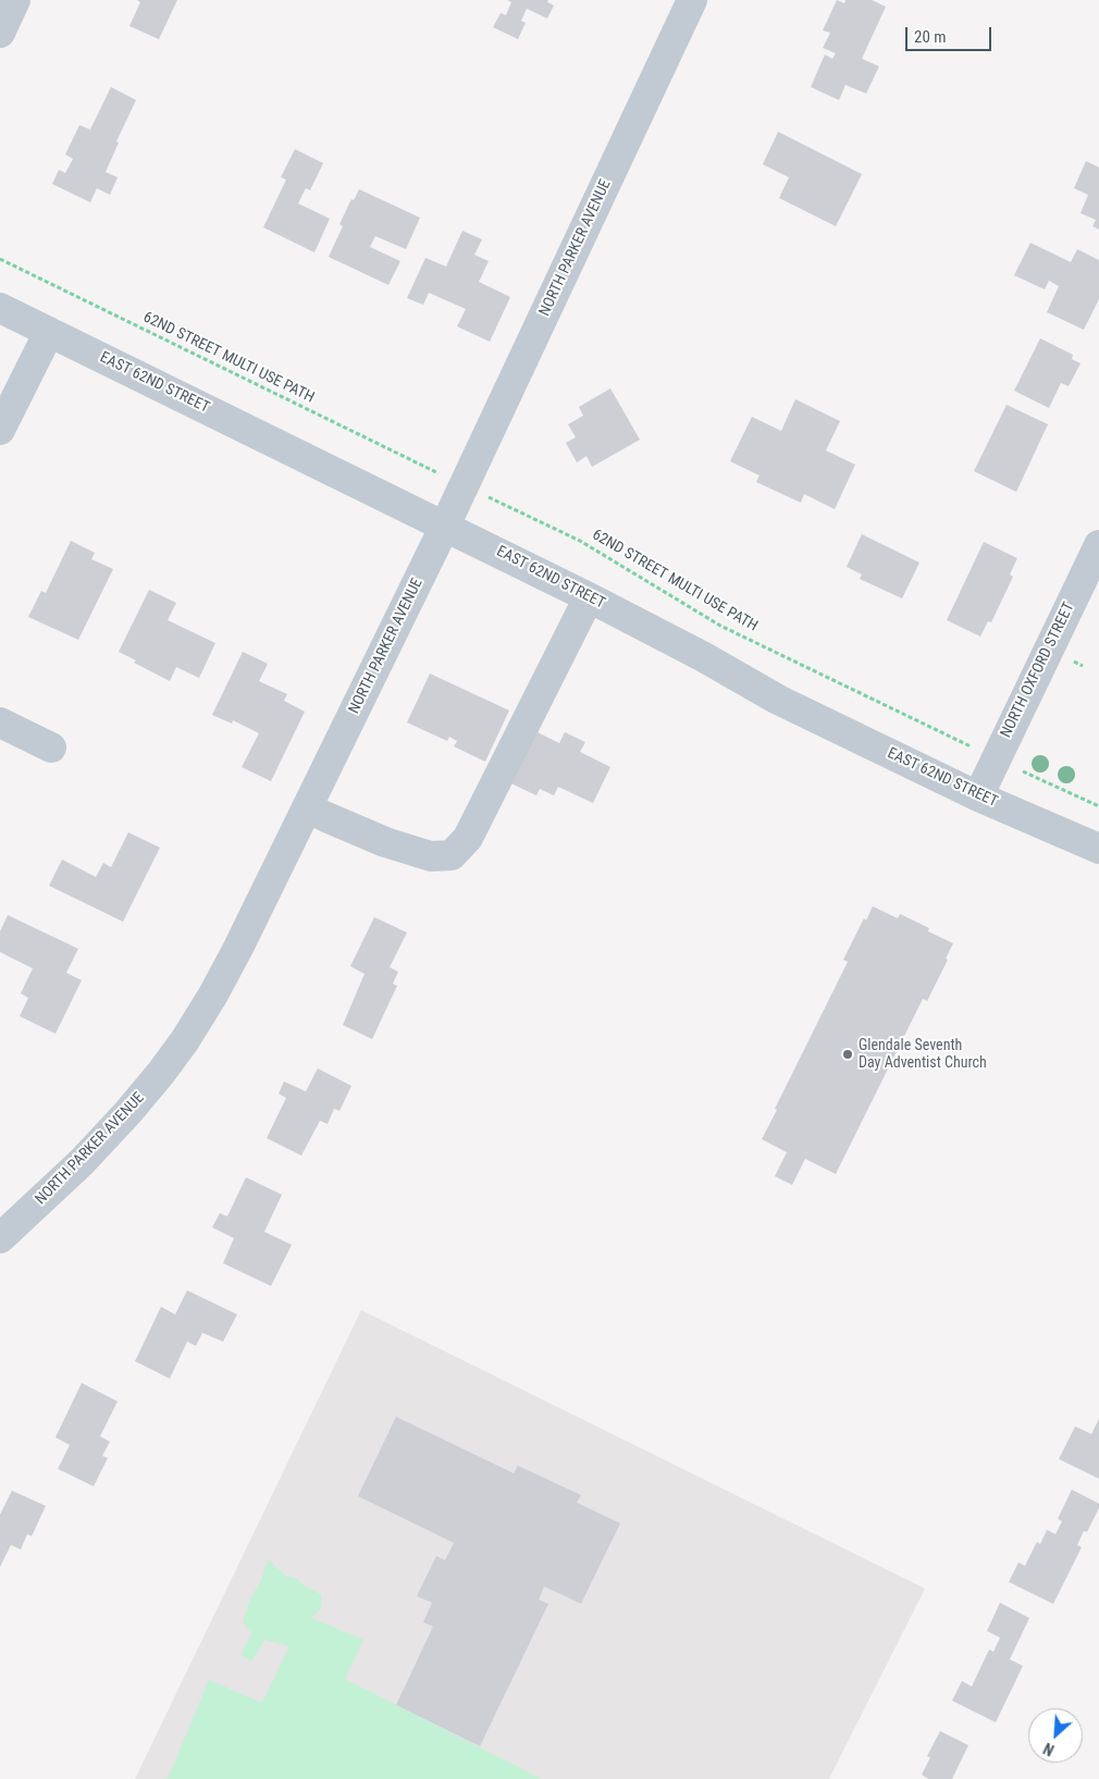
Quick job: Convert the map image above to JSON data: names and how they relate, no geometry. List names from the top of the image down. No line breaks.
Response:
{"streets":{"street":["NORTH PARKER AVENUE","EAST 62ND STREET","NORTH OXFORD STREET"],"path":["62ND STREET MULTI USE PATH"]},"crossings":[["NORTH PARKER AVENUE","EAST 62ND STREET"],["EAST 62ND STREET","NORTH OXFORD STREET"]],"places":["Glendale Seventh Day Adventist Church"],"scale_bar":"20 m","north":"bottom left"}
